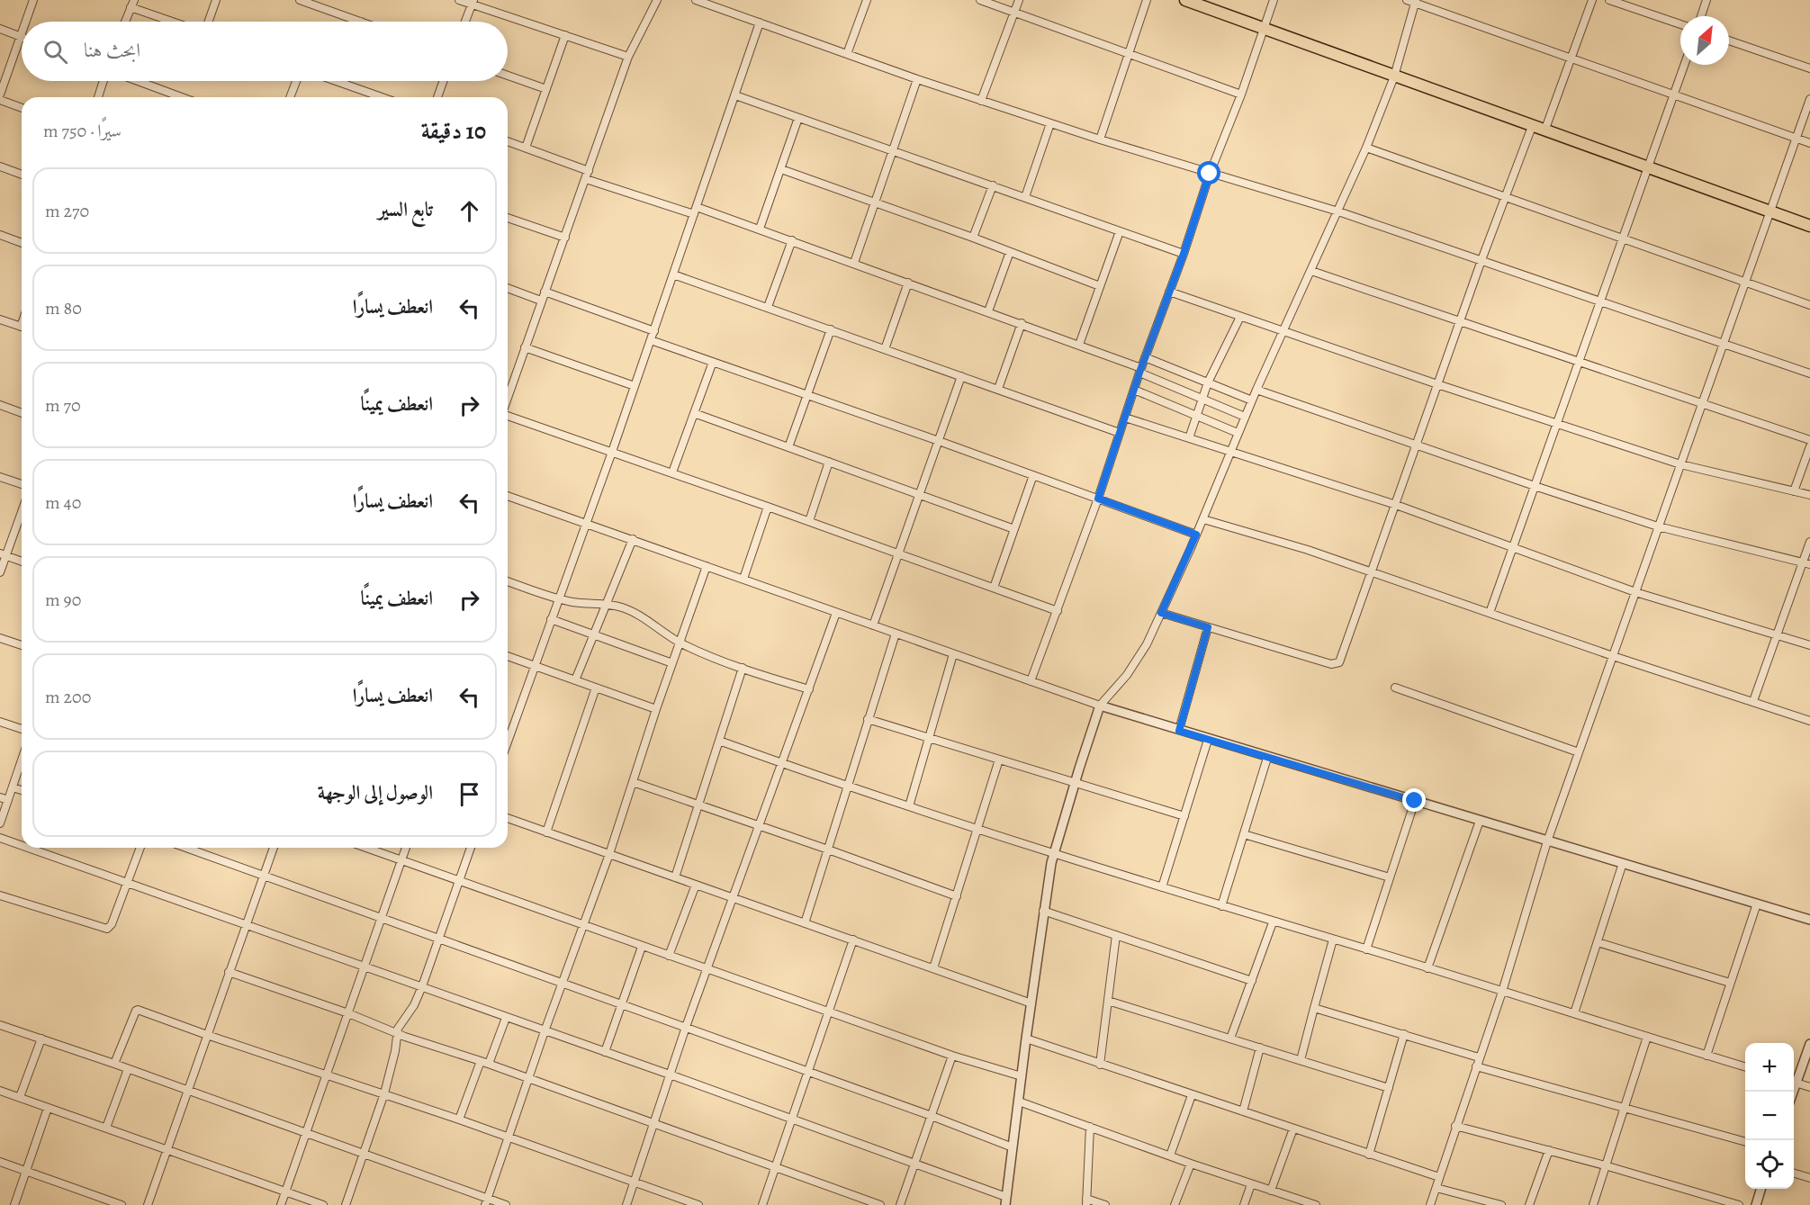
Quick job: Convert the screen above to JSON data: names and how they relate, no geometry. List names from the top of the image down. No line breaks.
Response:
{"north":"top right","page":{"search":"ابحث هنا","heading":["10 دقيقة","سيرًا · 750 m"],"list":[["تابع السير","270 m"],["انعطف يسارًا","80 m"],["انعطف يمينًا","70 m"],["انعطف يسارًا","40 m"],["انعطف يمينًا","90 m"],["انعطف يسارًا","200 m"],"الوصول إلى الوجهة"],"map_buttons":["+","−"]}}
